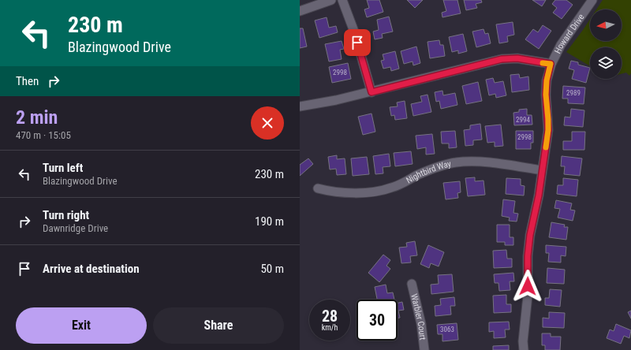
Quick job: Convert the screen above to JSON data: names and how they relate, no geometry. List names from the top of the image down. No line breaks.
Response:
{"streets":{"street":["Howard Drive","Nightbird Way","Warbler Court"]},"crossings":[["Howard Drive","Nightbird Way"]],"house_numbers":["2998","2989","2994","2998","3063"],"north":"left","page":{"turn":["230 m","Blazingwood Drive"],"then":"Then","heading":["2 min","470 m · 15:05"],"list":[{"name":"Turn left","note":"Blazingwood Drive","value":"230 m"},{"name":"Turn right","note":"Dawnridge Drive","value":"190 m"},{"name":"Arrive at destination","value":"50 m"}],"speed":"28 km/h","limit":"30","buttons":["Exit","Share"]}}
